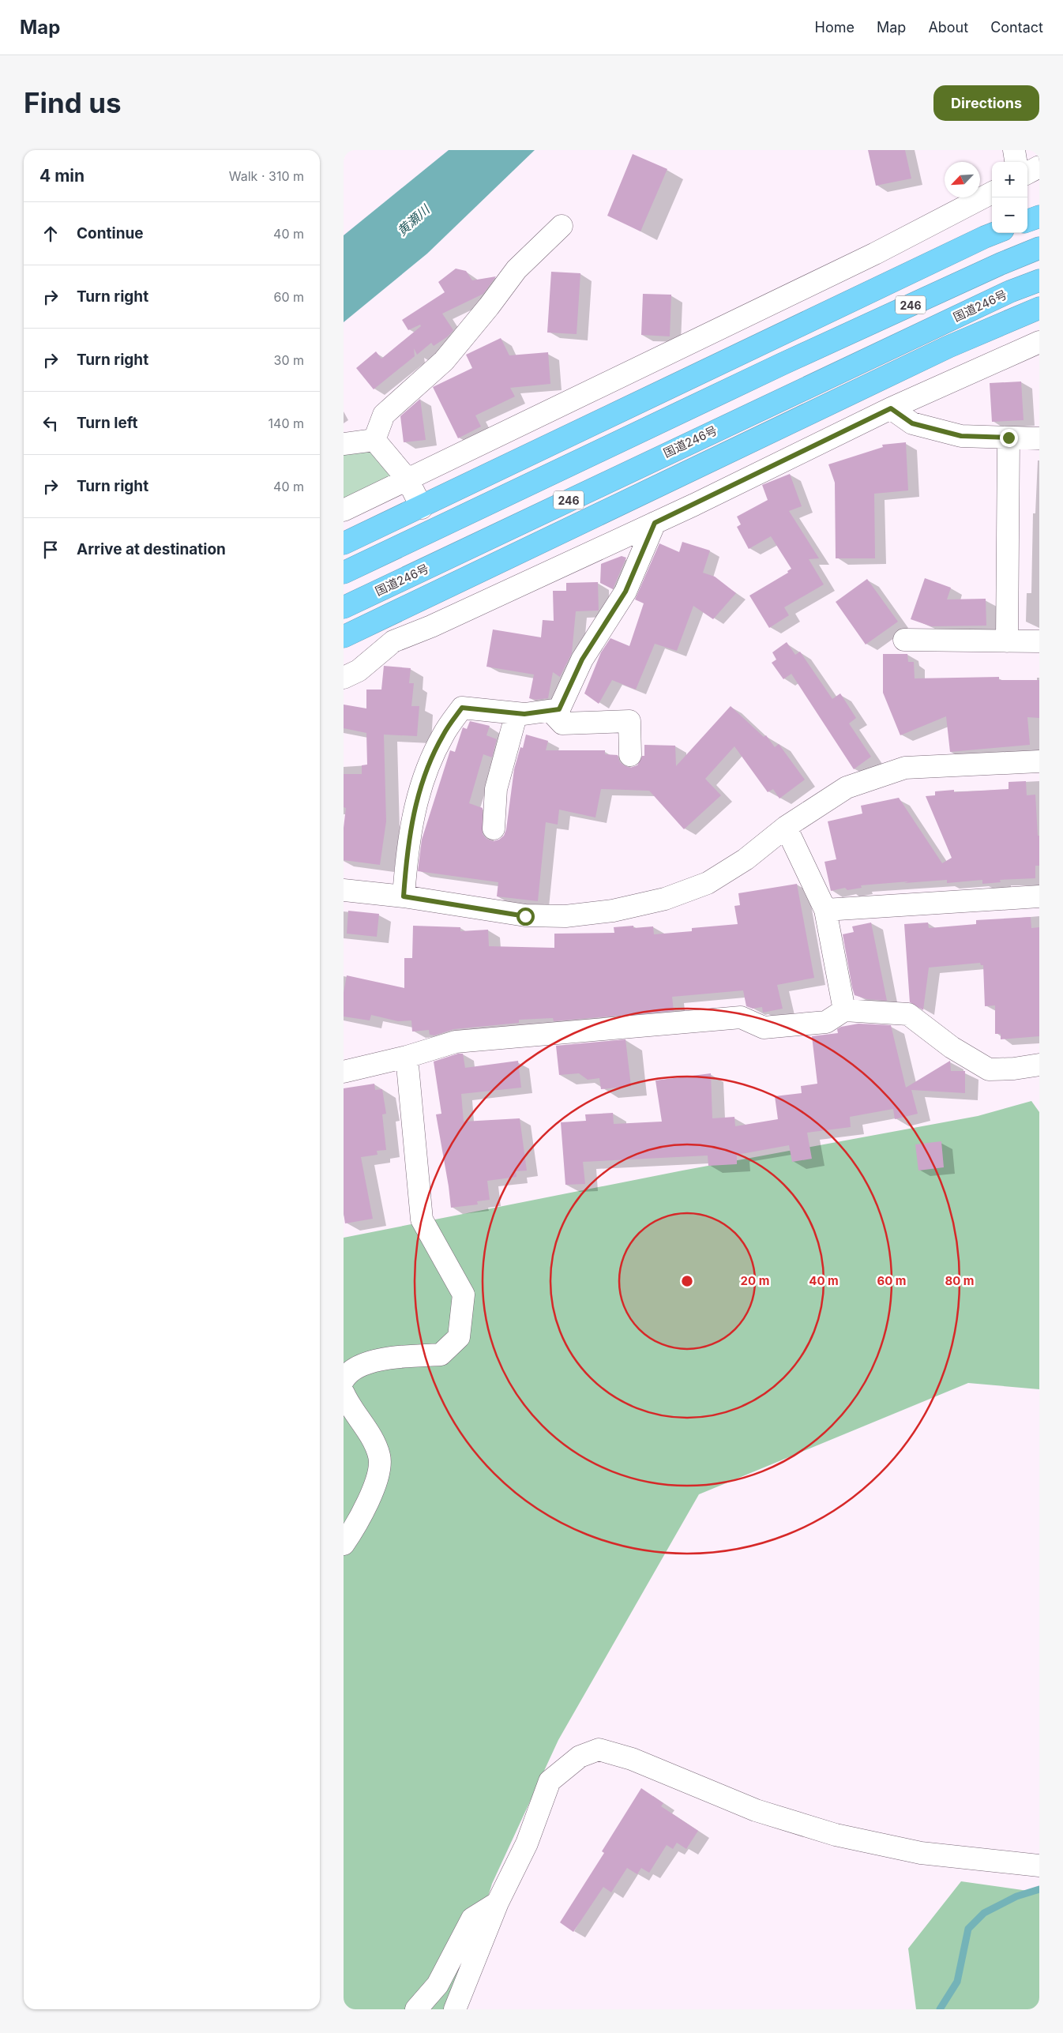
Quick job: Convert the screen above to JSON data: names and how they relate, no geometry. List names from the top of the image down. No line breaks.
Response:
{"streets":{"highway":["246","国道246号"]},"water":["黄瀬川"],"north":"bottom left","page":{"header":"Map","nav":["Home","Map","About","Contact"],"buttons":"Directions","title":"Find us","heading":["4 min","Walk · 310 m"],"map_buttons":["+","−"],"list":[["Continue","40 m"],["Turn right","60 m"],["Turn right","30 m"],["Turn left","140 m"],["Turn right","40 m"],"Arrive at destination"]},"rings":["20 m","40 m","60 m","80 m"]}
